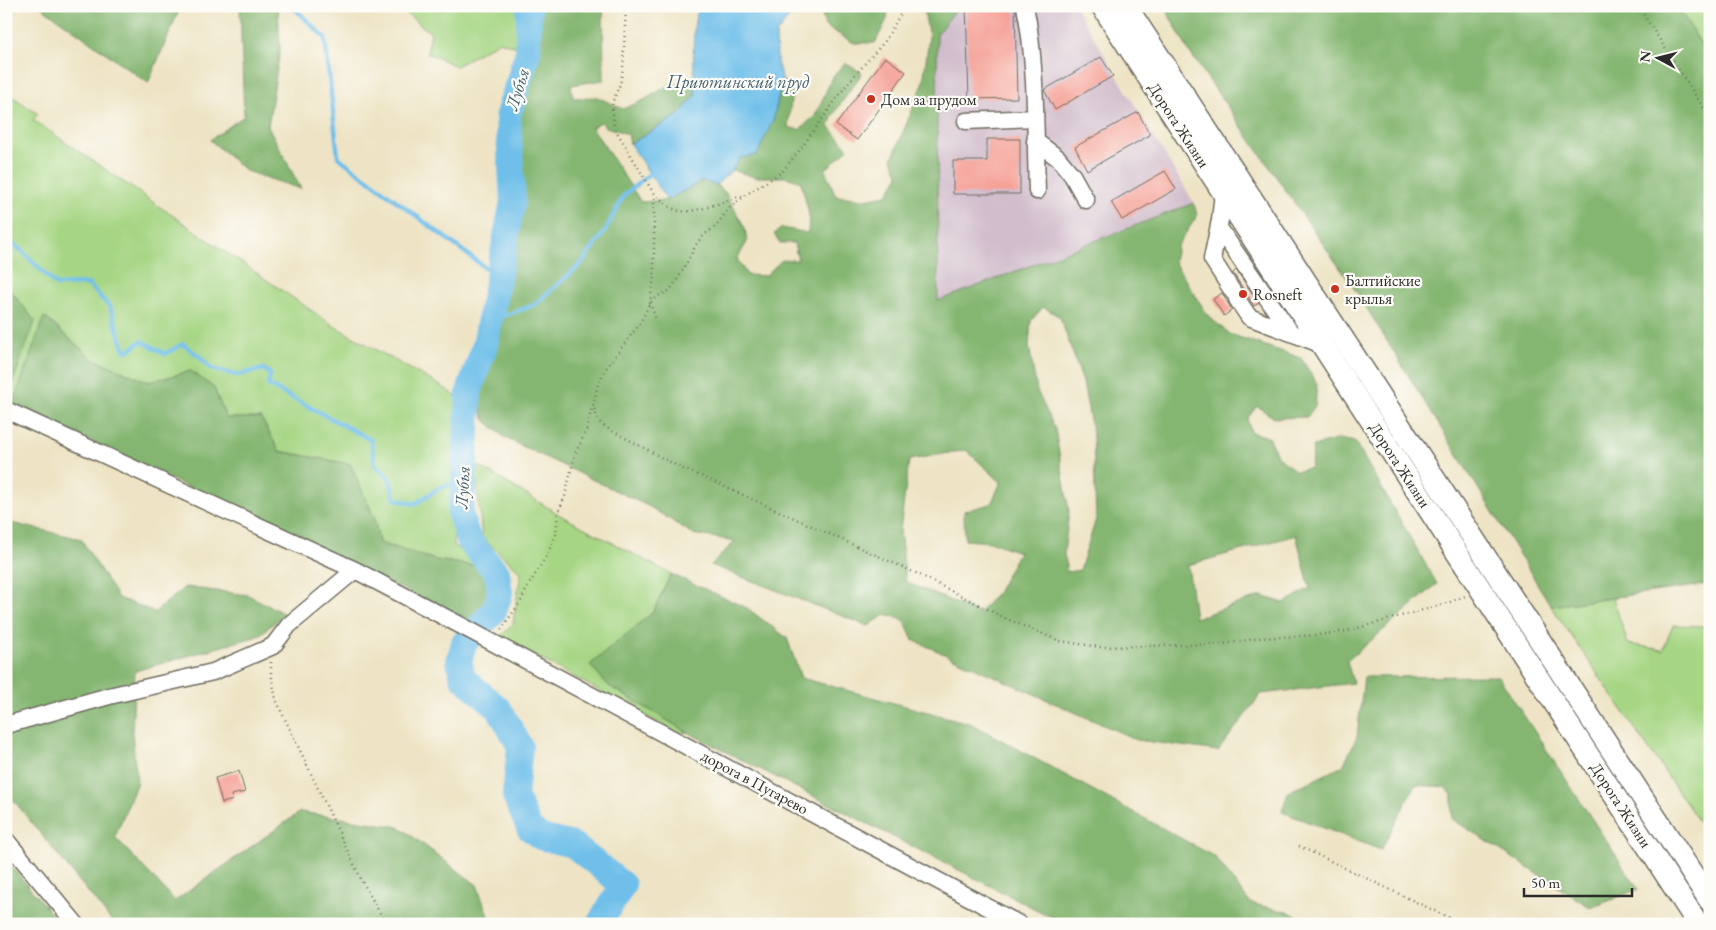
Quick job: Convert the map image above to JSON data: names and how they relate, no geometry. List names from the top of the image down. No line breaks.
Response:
{"streets":{"main road":["Дорога Жизни"],"street":["дорога в Пугарево"]},"water":["Приютинский пруд","Лубья"],"places":["Дом за прудом","Балтийские крылья","Rosneft"],"scale_bar":"50 m","north":"left"}
